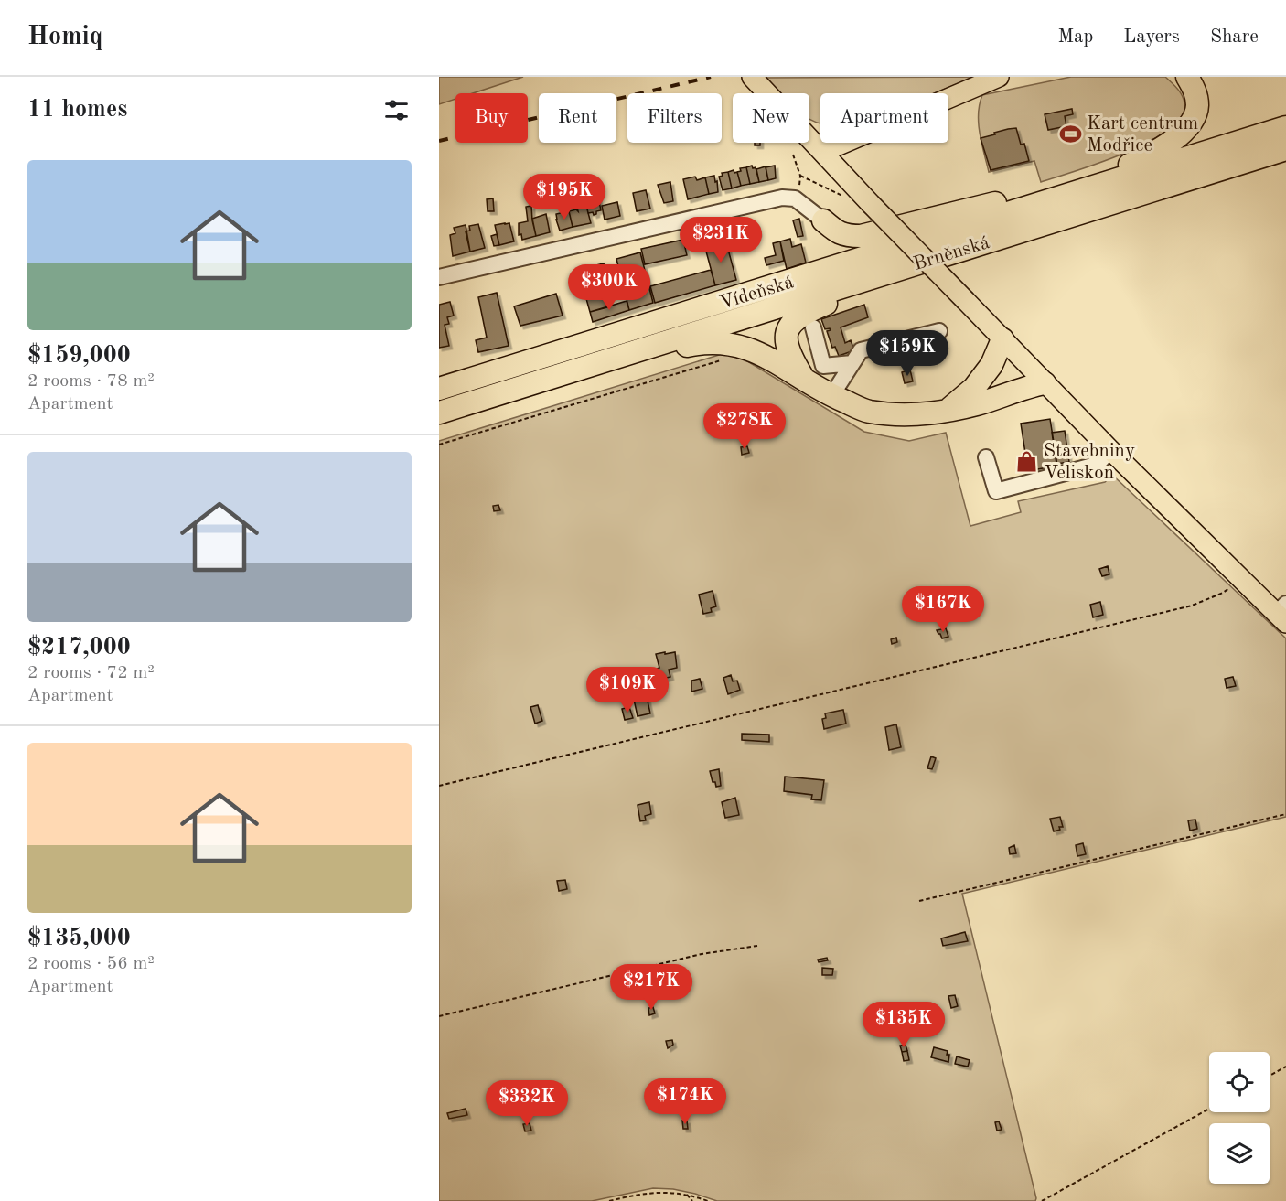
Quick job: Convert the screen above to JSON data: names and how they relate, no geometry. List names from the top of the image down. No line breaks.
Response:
{"streets":{"highway":["Brněnská","Vídeňská"]},"places":{"sports":["Kart centrum Modřice"],"shop":["Stavebniny Veliskon"]},"page":{"header":"Homiq","nav":["Map","Layers","Share"],"heading":"11 homes","chip":["Buy","Rent","Filters","New","Apartment"],"list":[{"name":"$159,000","note":"2 rooms · 78 m² · Apartment"},{"name":"$217,000","note":"2 rooms · 72 m² · Apartment"},{"name":"$135,000","note":"2 rooms · 56 m² · Apartment"}],"price":["$195K","$231K","$300K","$159K","$278K","$167K","$109K","$217K","$135K","$174K","$332K"]}}
